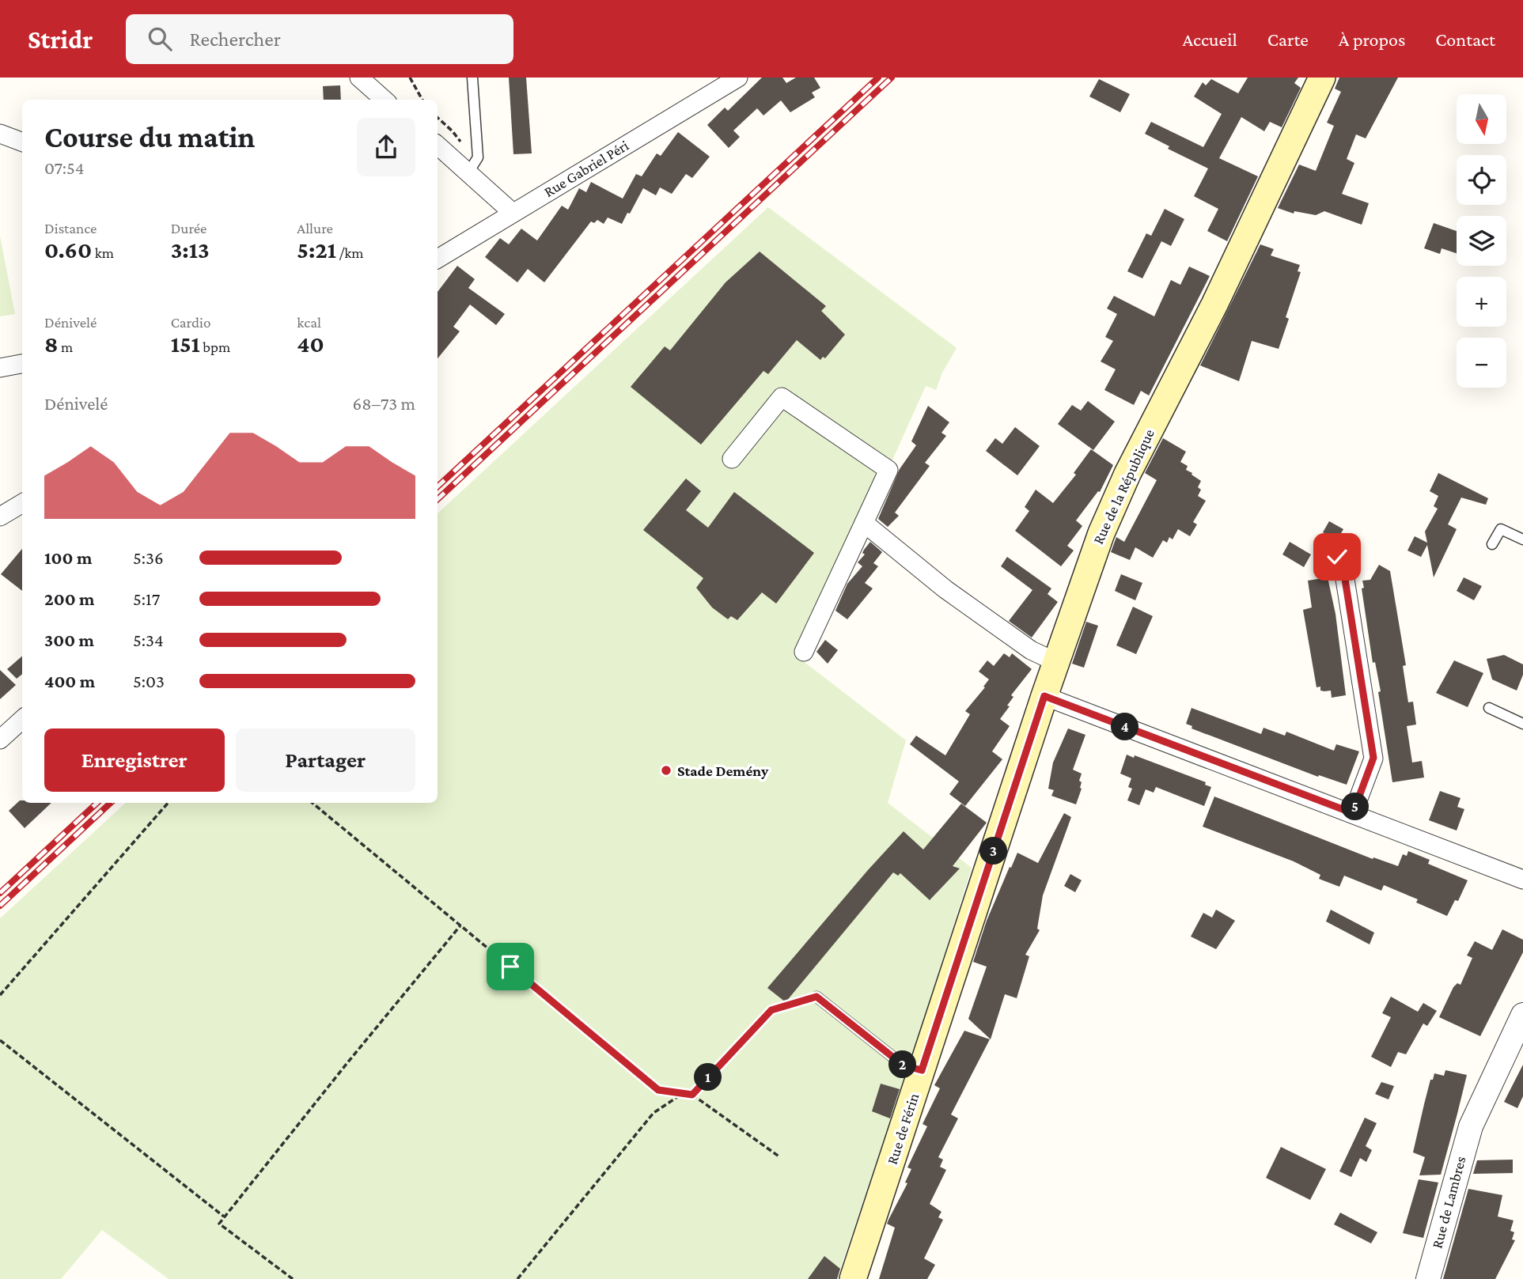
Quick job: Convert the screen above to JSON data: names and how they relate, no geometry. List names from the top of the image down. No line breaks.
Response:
{"streets":{"main road":["Rue de la République","Rue de Férin"],"street":["Rue Gabriel Péri","Rue de Lambres"]},"crossings":[["Rue de la République","Rue de Férin"]],"places":["Stade Demény"],"north":"bottom","page":{"header":"Stridr","search":"Rechercher","nav":["Accueil","Carte","À propos","Contact"],"map_buttons":["+","−"],"heading":["Course du matin","07:54"],"stats":[["Distance","0.60 km"],["Durée","3:13"],["Allure","5:21 /km"],["Dénivelé","8 m"],["Cardio","151 bpm"],["kcal","40"]],"chart":["Dénivelé","68–73 m"],"list":[{"name":"100 m","note":"5:36"},{"name":"200 m","note":"5:17"},{"name":"300 m","note":"5:34"},{"name":"400 m","note":"5:03"}],"pins":["4","5","3","2","1"],"buttons":["Enregistrer","Partager"]}}
